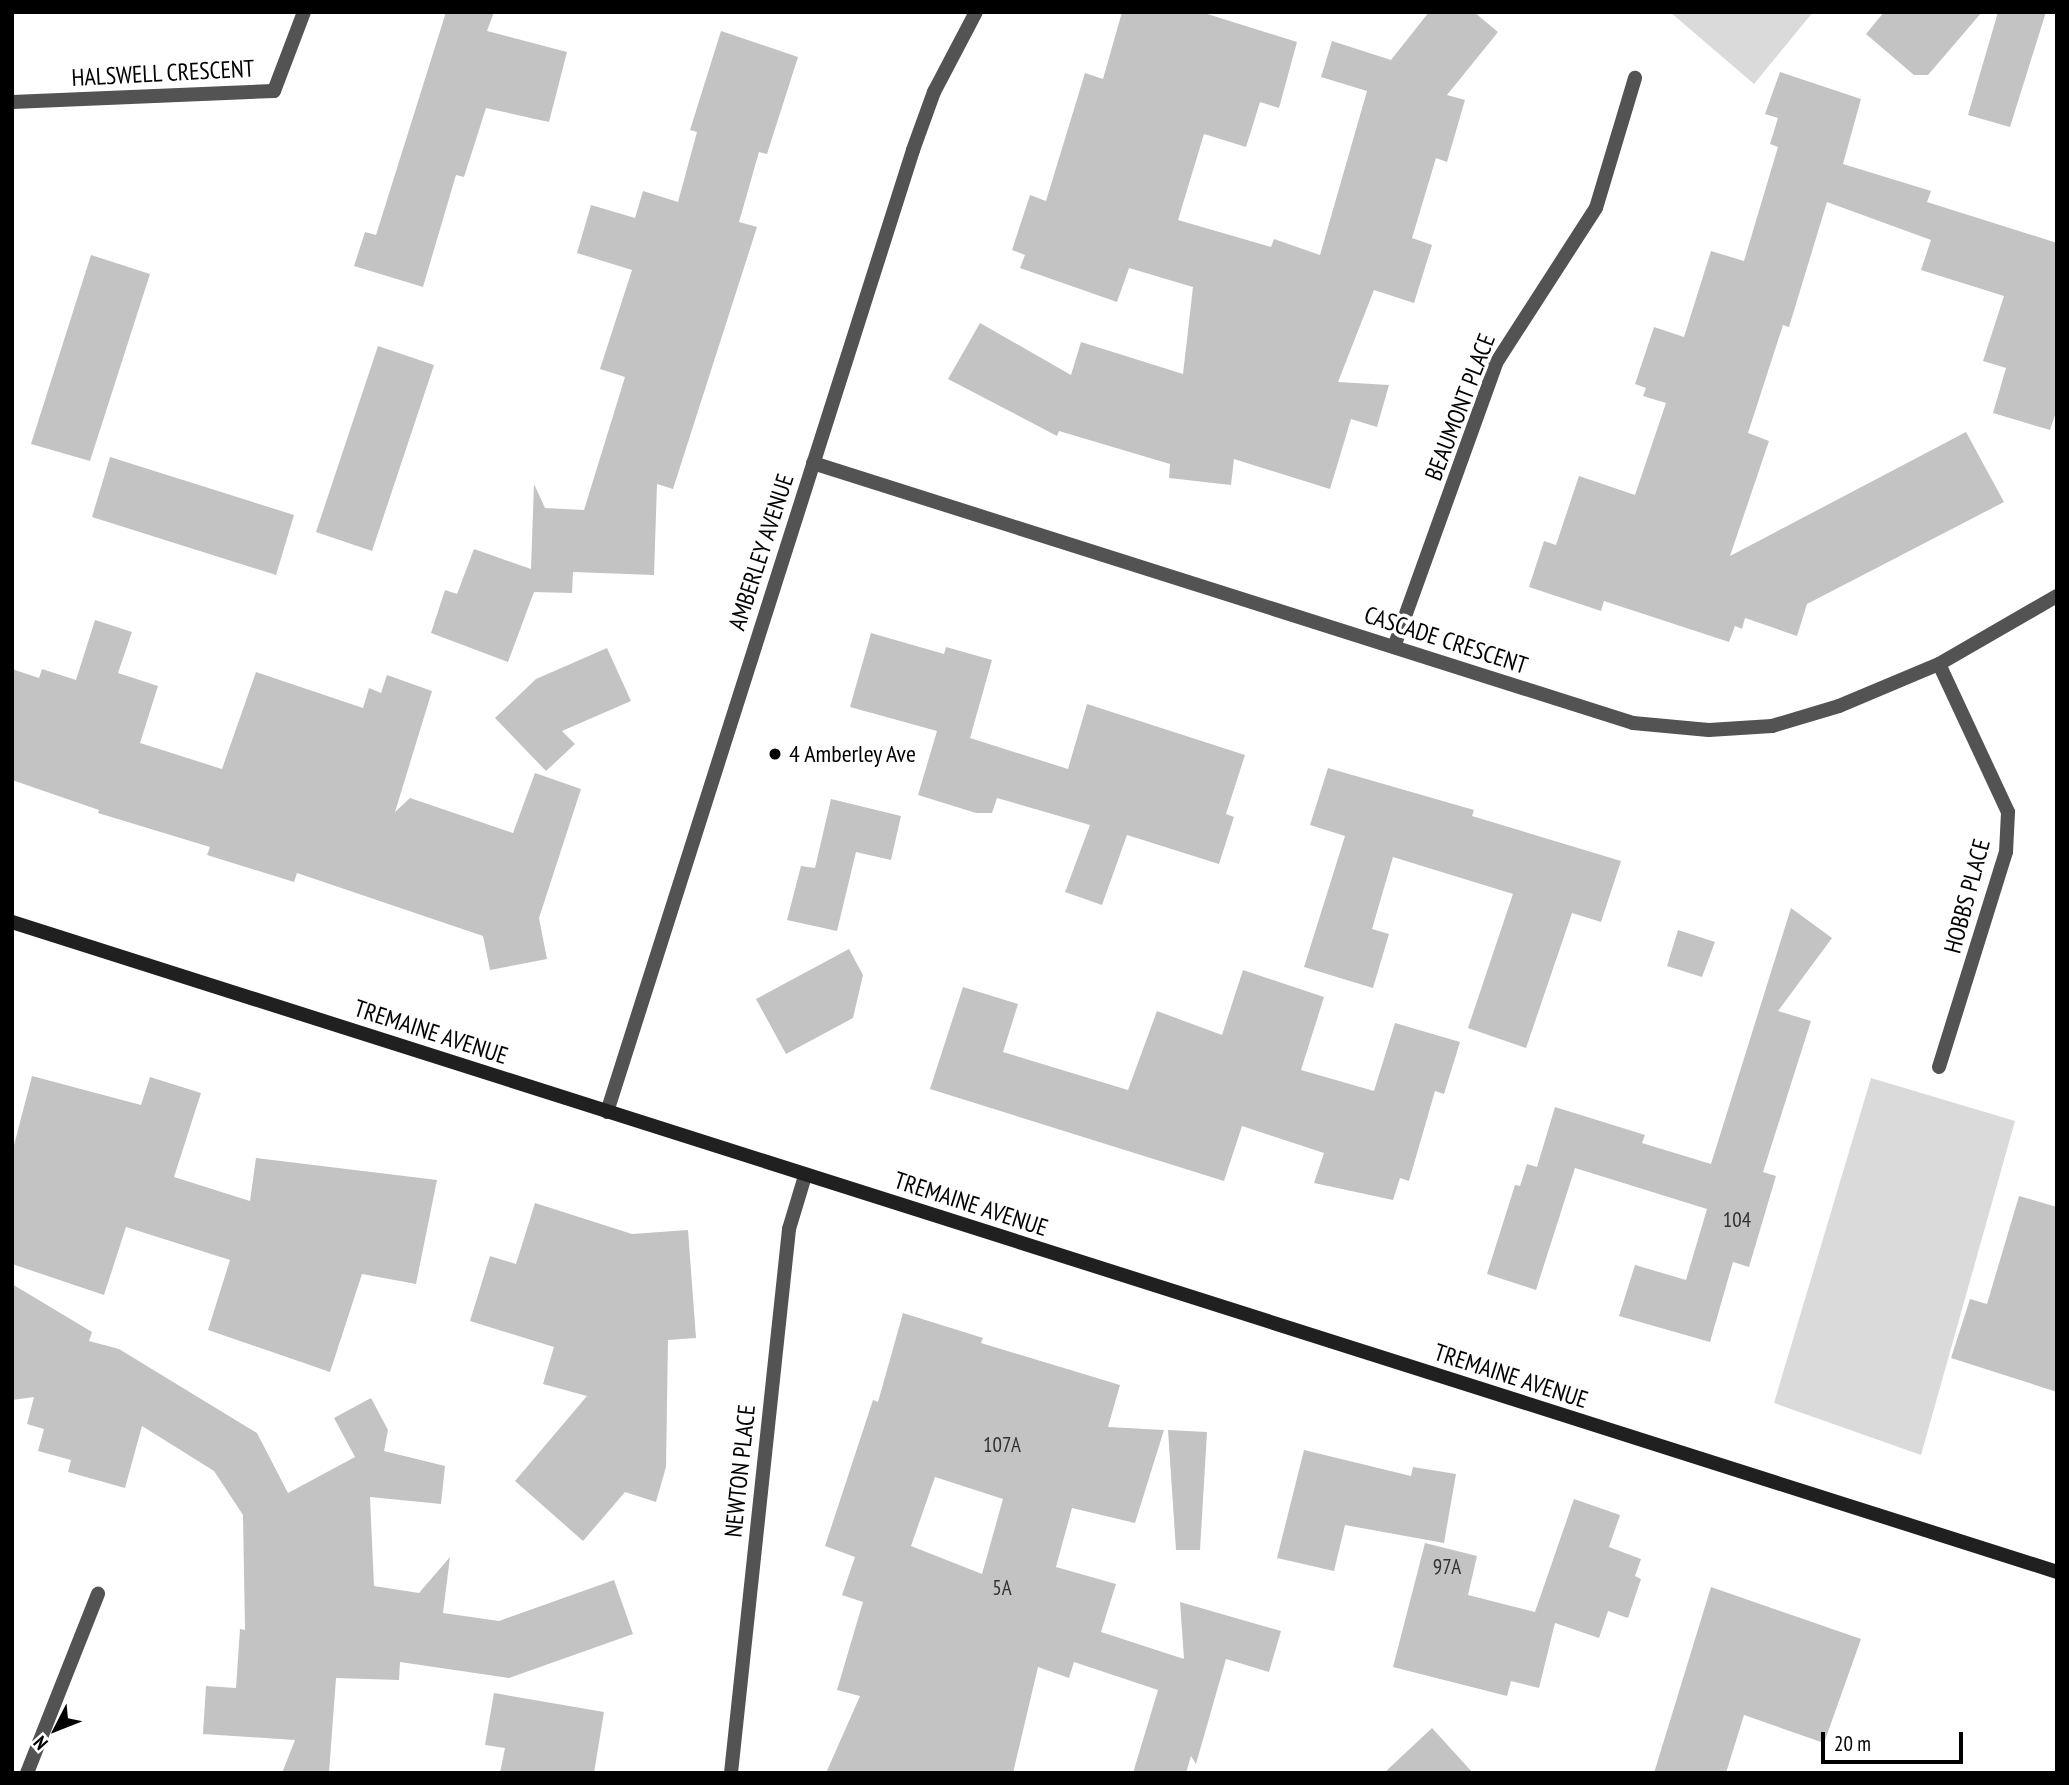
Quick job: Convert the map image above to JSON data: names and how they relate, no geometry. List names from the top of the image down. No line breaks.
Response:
{"streets":{"main road":["TREMAINE AVENUE"],"street":["HALSWELL CRESCENT","BEAUMONT PLACE","AMBERLEY AVENUE","CASCADE CRESCENT","HOBBS PLACE","NEWTON PLACE"]},"crossings":[["BEAUMONT PLACE","CASCADE CRESCENT"],["AMBERLEY AVENUE","CASCADE CRESCENT"],["AMBERLEY AVENUE","TREMAINE AVENUE"],["CASCADE CRESCENT","HOBBS PLACE"],["TREMAINE AVENUE","NEWTON PLACE"]],"places":["4 Amberley Ave"],"house_numbers":["104","107A","97A","5A"],"scale_bar":"20 m","north":"bottom left"}
